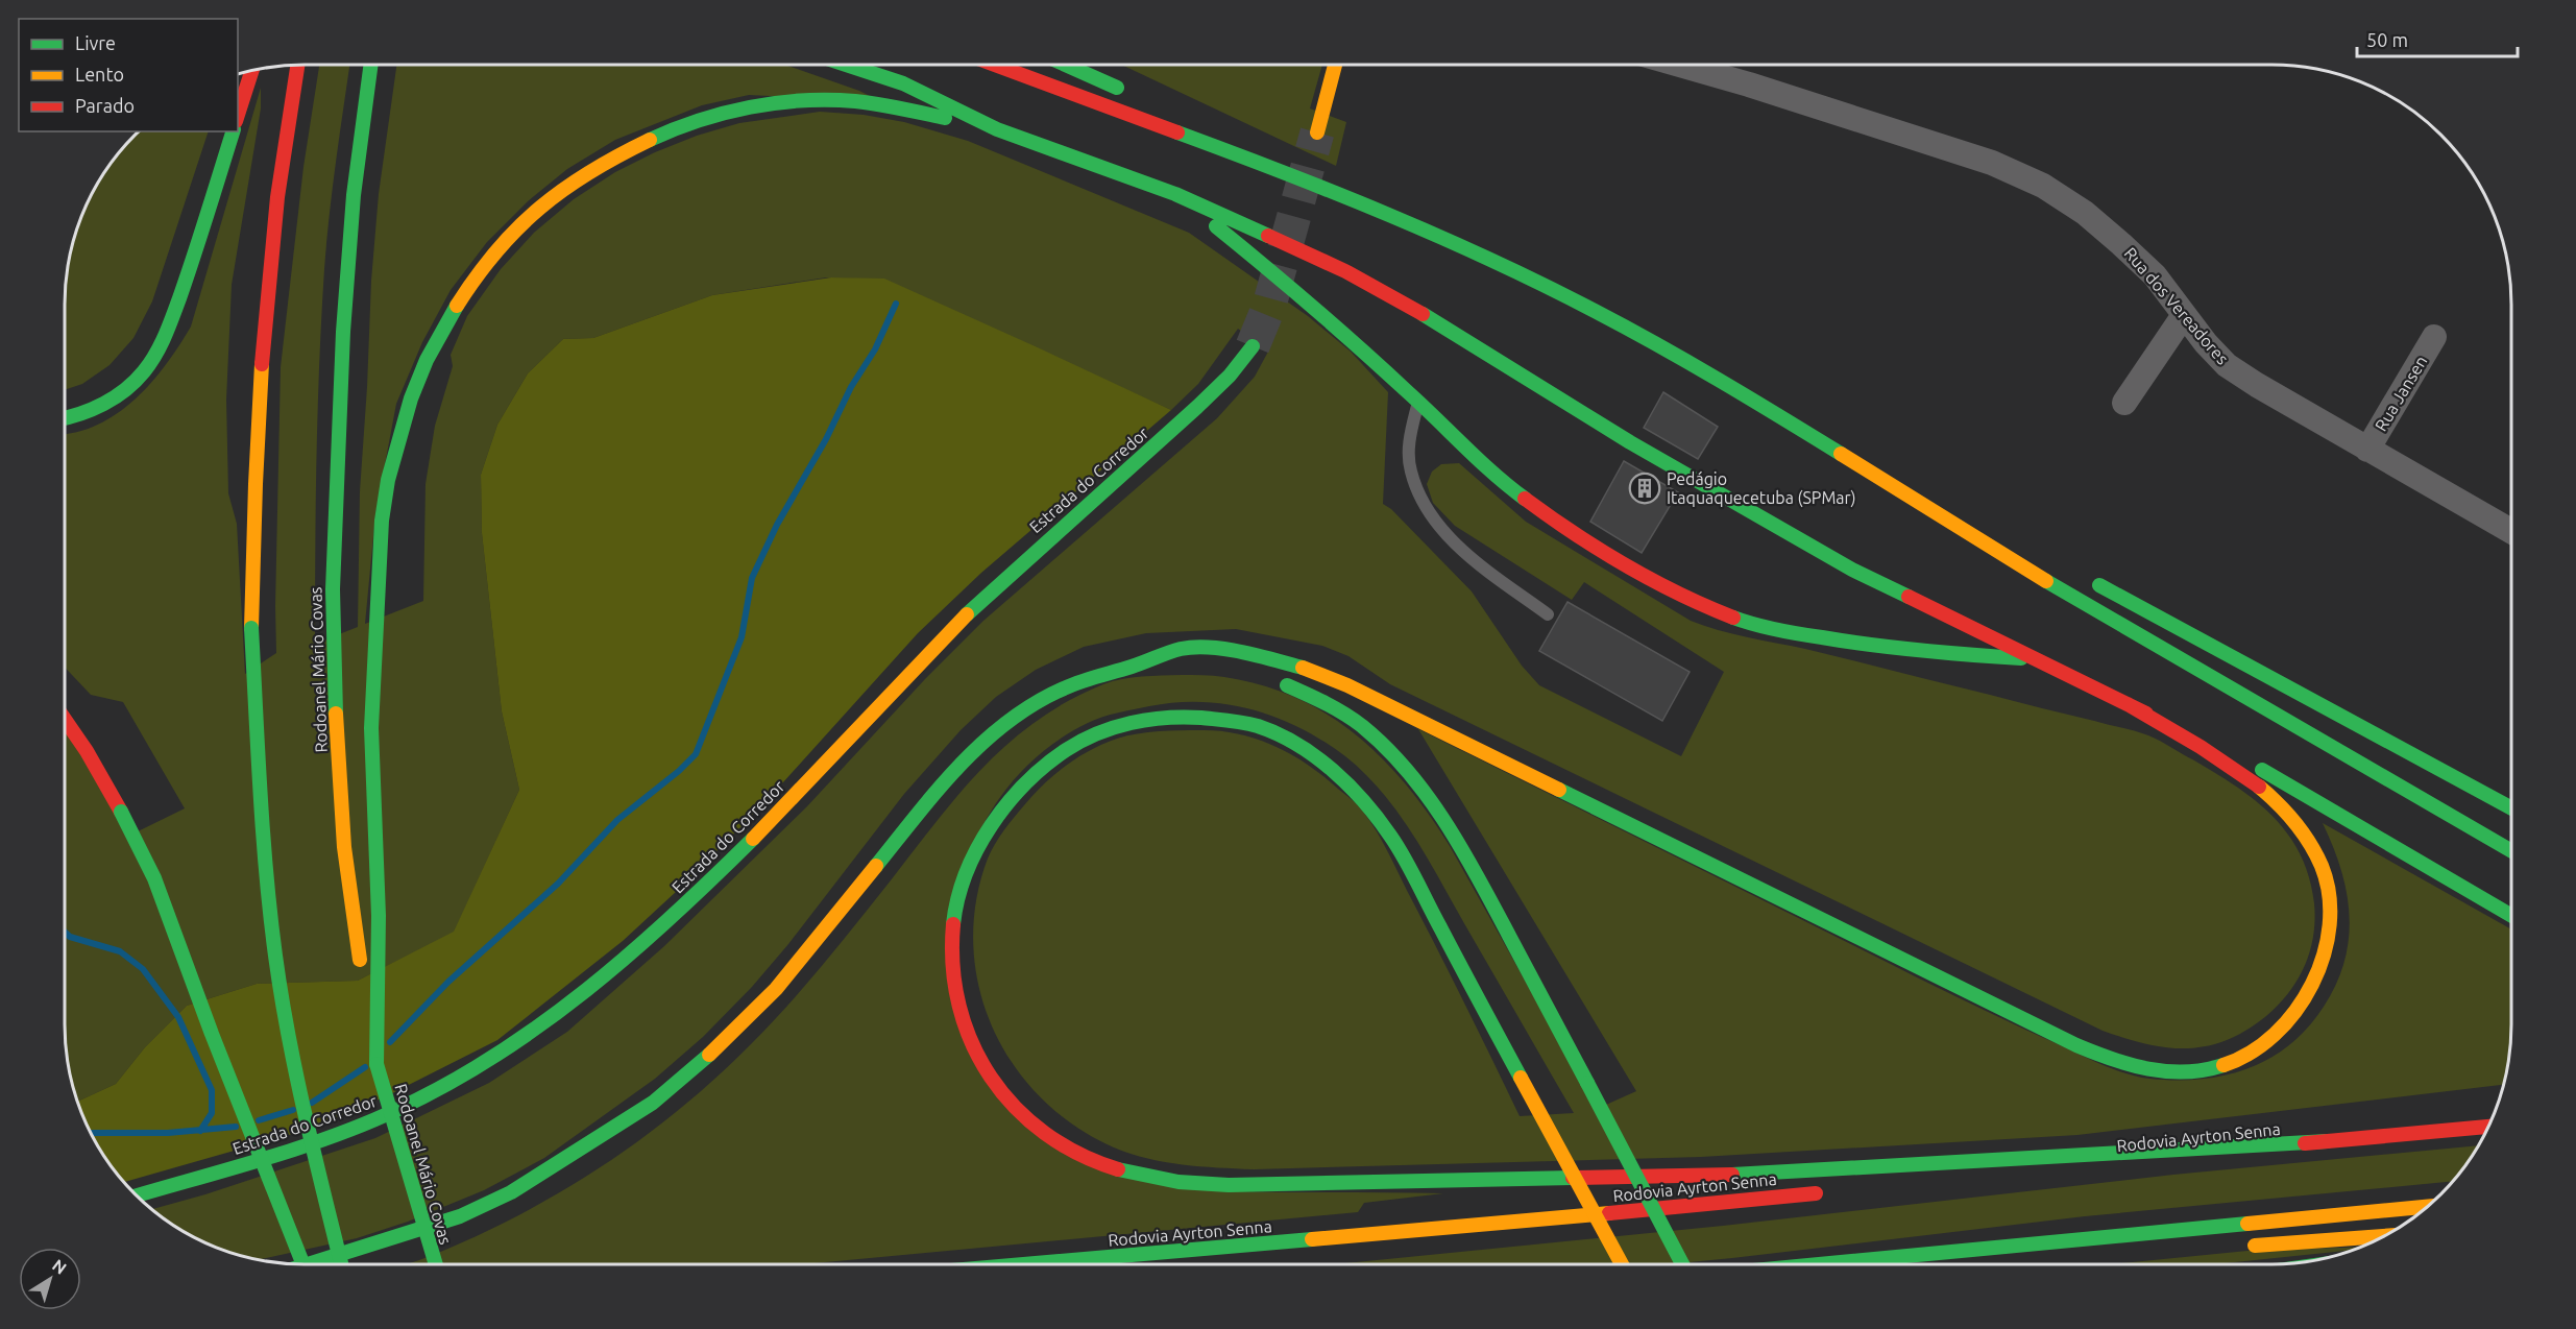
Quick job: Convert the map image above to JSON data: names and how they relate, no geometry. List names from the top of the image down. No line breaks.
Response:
{"streets":{"main road":["Estrada do Corredor","Rodoanel Mário Covas","Rodovia Ayrton Senna"],"street":["Rua dos Vereadores","Rua Jansen"]},"crossings":[["Rua dos Vereadores","Rua Jansen"]],"places":{"building":["Pedágio Itaquaquecetuba (SPMar)"]},"legend":["Livre","Lento","Parado"],"scale_bar":"50 m","north":"top right"}
